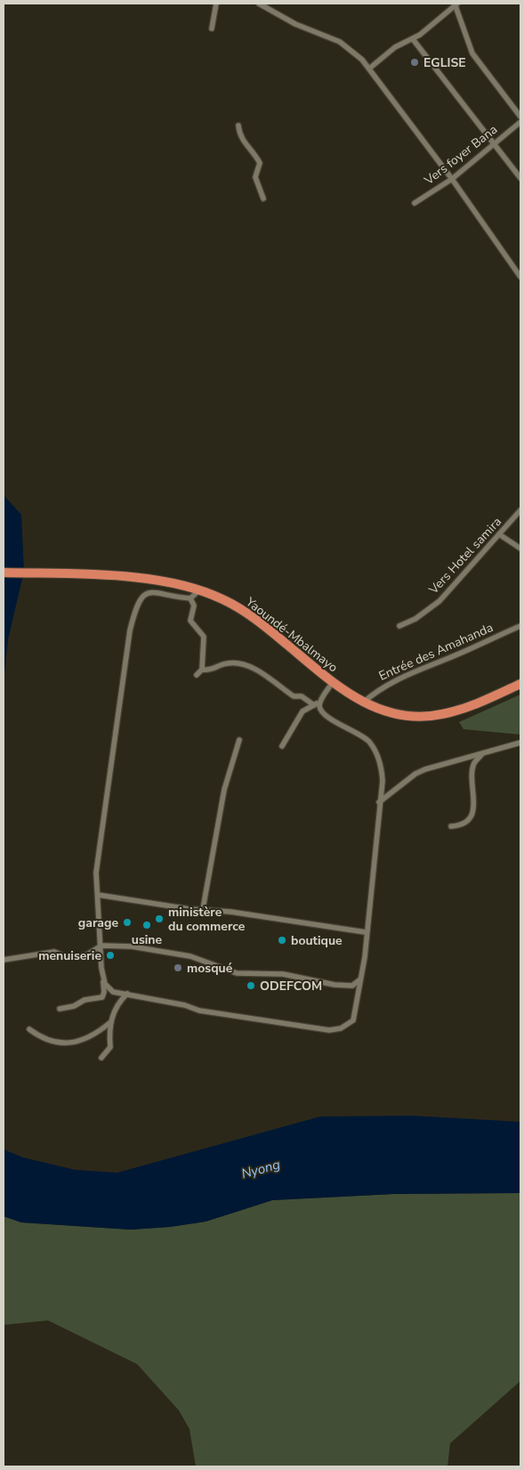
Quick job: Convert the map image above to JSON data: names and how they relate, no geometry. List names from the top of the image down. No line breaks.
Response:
{"streets":{"highway":["Yaoundé-Mbalmayo"],"street":["Vers foyer Bana","Vers Hotel samira","Entrée des Amahanda"]},"crossings":[["Yaoundé-Mbalmayo","Entrée des Amahanda"]],"water":["Nyong"],"places":["EGLISE","ministère du commerce","garage","usine","boutique","menuiserie","mosqué","ODEFCOM"]}
